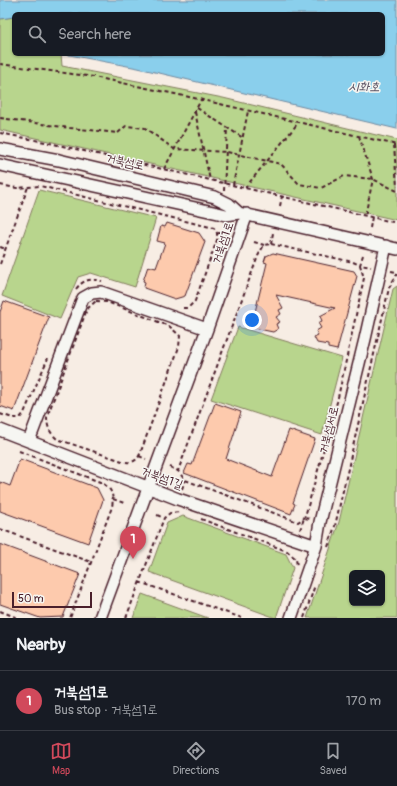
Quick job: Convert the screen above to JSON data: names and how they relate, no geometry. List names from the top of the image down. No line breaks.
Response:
{"streets":{"street":["거북섬로","거북섬1로","거북섬서로","거북섬1길"]},"crossings":[["거북섬로","거북섬1로"],["거북섬로","거북섬서로"],["거북섬1로","거북섬1길"],["거북섬서로","거북섬1길"]],"water":["시화호"],"scale_bar":"50 m","page":{"search":"Search here","pins":"1","scale":"50 m","heading":"Nearby","list":[{"mark":"1","name":"거북섬1로","note":"Bus stop · 거북섬1로","value":"170 m"}],"nav":["Map","Directions","Saved"]}}
